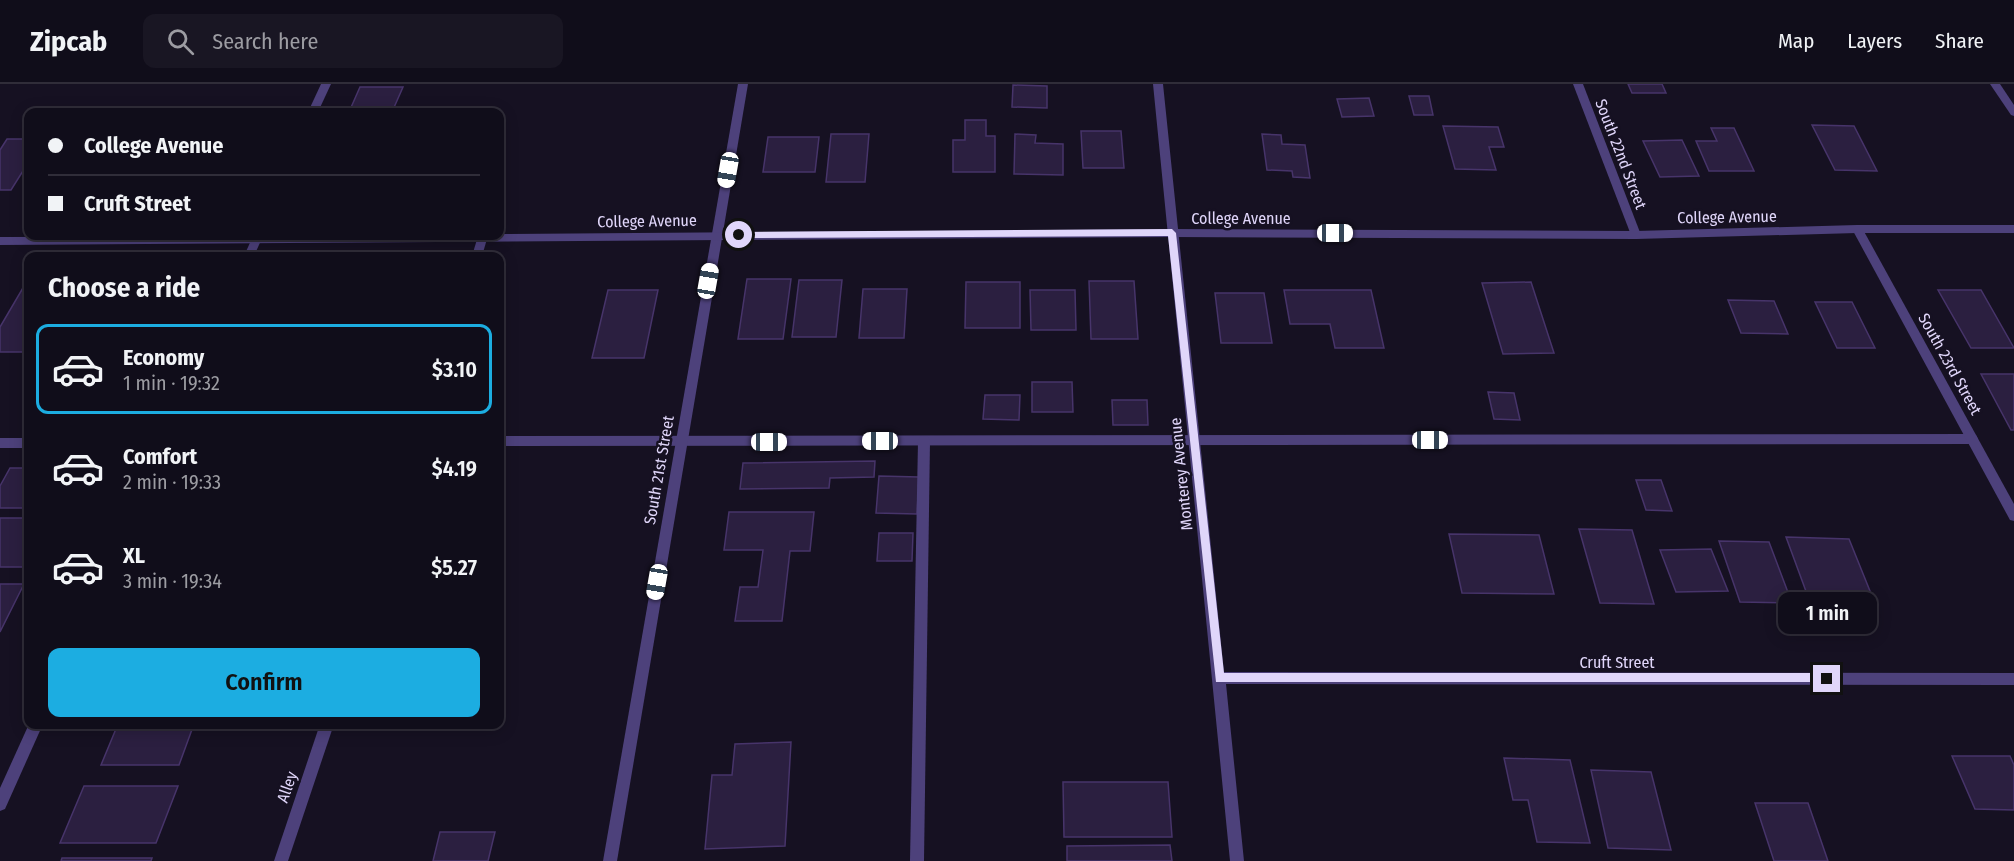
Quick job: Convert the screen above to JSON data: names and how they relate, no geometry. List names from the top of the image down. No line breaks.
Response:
{"streets":{"street":["South 22nd Street","College Avenue","South 23rd Street","South 21st Street","Monterey Avenue","Cruft Street","Alley"]},"crossings":[["South 22nd Street","College Avenue"],["College Avenue","South 23rd Street"],["College Avenue","South 21st Street"],["College Avenue","Monterey Avenue"],["Monterey Avenue","Cruft Street"]],"page":{"header":"Zipcab","search":"Search here","nav":["Map","Layers","Share"],"banner":["College Avenue","Cruft Street"],"heading":"Choose a ride","list":[{"name":"Economy","note":"1 min · 19:32","value":"$3.10"},{"name":"Comfort","note":"2 min · 19:33","value":"$4.19"},{"name":"XL","note":"3 min · 19:34","value":"$5.27"}],"bubble":"1 min","buttons":"Confirm"}}
